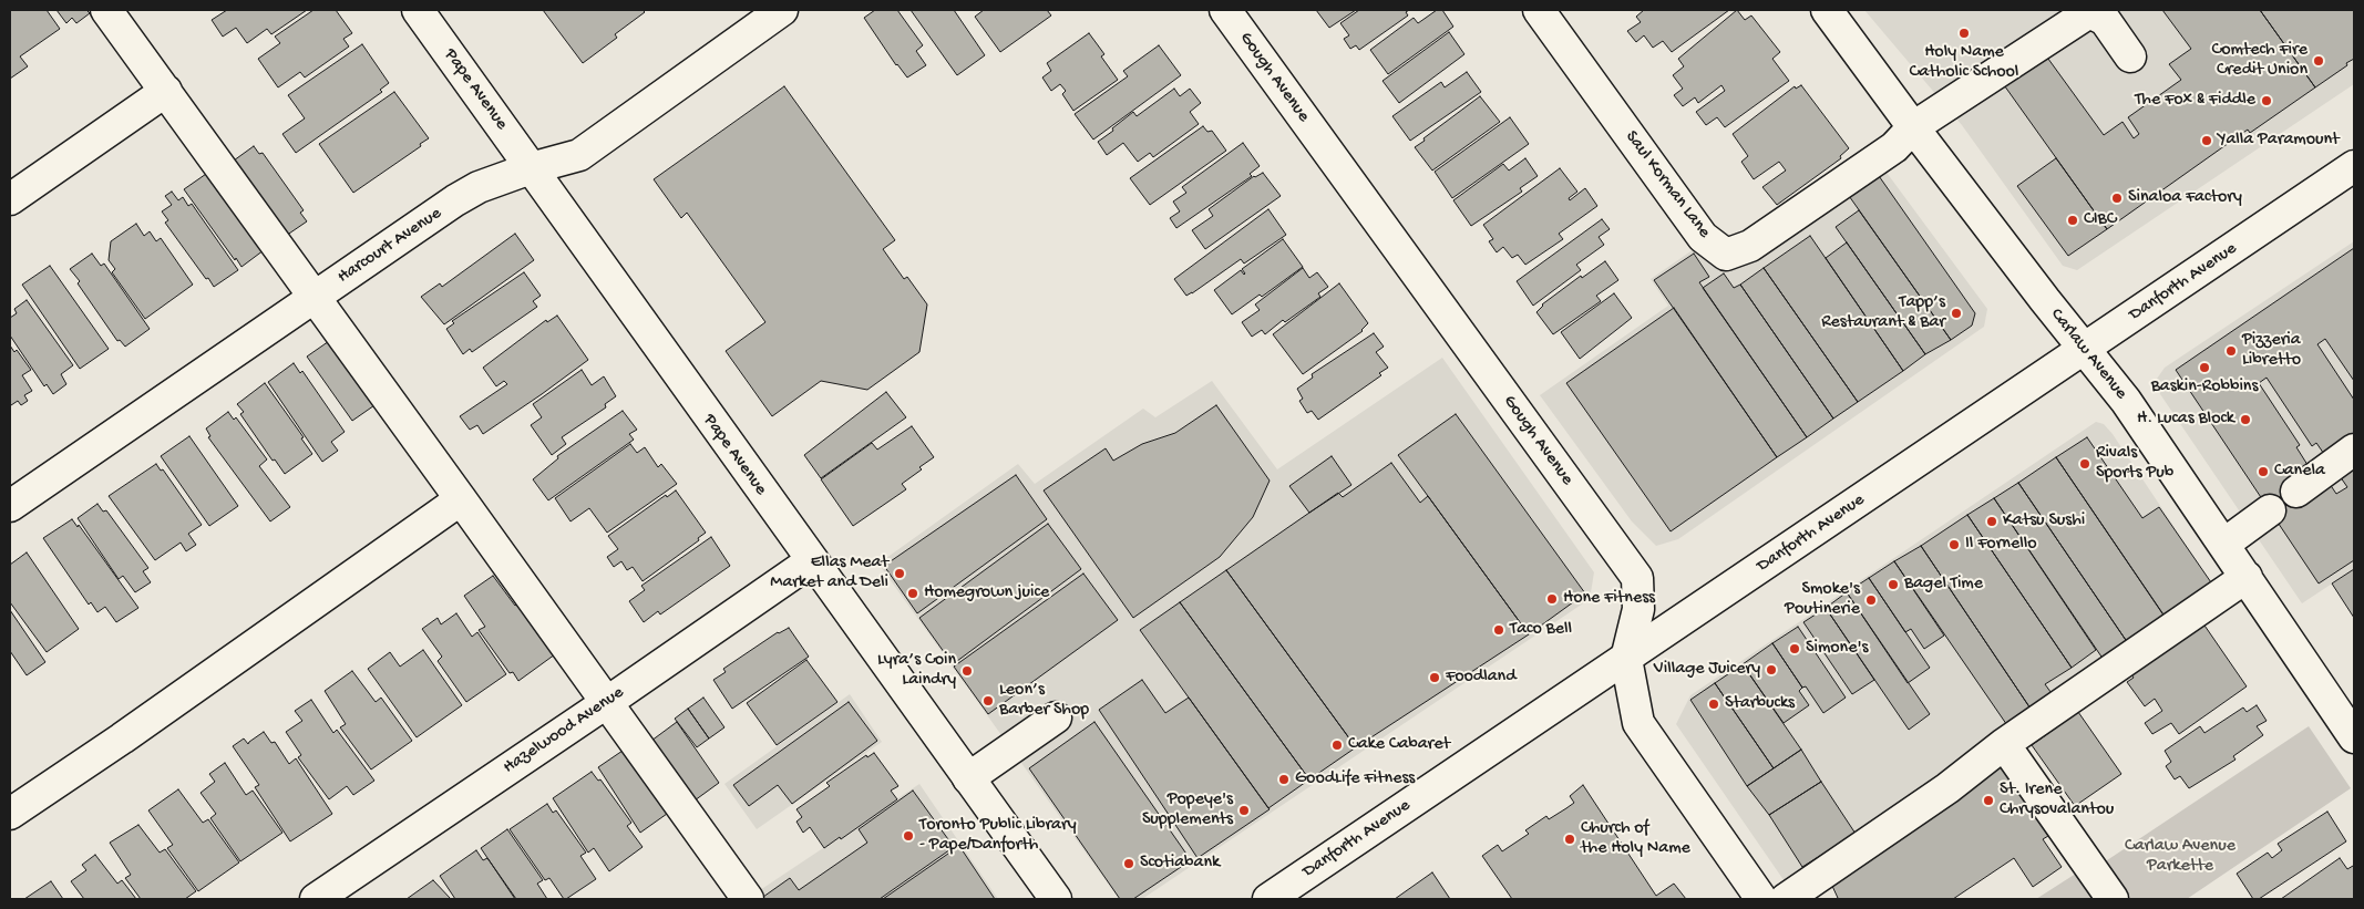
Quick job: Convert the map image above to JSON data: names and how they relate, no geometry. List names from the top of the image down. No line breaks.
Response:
{"streets":{"street":["Gough Avenue","Pape Avenue","Saul Korman Lane","Harcourt Avenue","Danforth Avenue","Carlaw Avenue","Hazelwood Avenue"]},"crossings":[["Gough Avenue","Danforth Avenue"],["Pape Avenue","Harcourt Avenue"],["Pape Avenue","Hazelwood Avenue"],["Saul Korman Lane","Carlaw Avenue"],["Danforth Avenue","Carlaw Avenue"]],"parks":["Carlaw Avenue Parkette"],"places":["Holy Name Catholic School","Comtech Fire Credit Union","The Fox & Fiddle","Yalla Paramount","Sinaloa Factory","CIBC","Tapp’s Restaurant & Bar","Pizzeria Libretto","Baskin-Robbins","H. Lucas Block","Rivals Sports Pub","Canela","Katsu Sushi","Il Fornello","Ellas Meat Market and Deli","Bagel Time","Homegrown juice","Hone Fitness","Smoke's Poutinerie","Taco Bell","Simone's","Village Juicery","Lyra’s Coin Laindry","Foodland","Leon’s Barber Shop","Starbucks","Cake Cabaret","GoodLife Fitness","St. Irene Chrysovalantou","Popeye's Supplements","Toronto Public Library - Pape/Danforth","Church of the Holy Name","Scotiabank"]}
